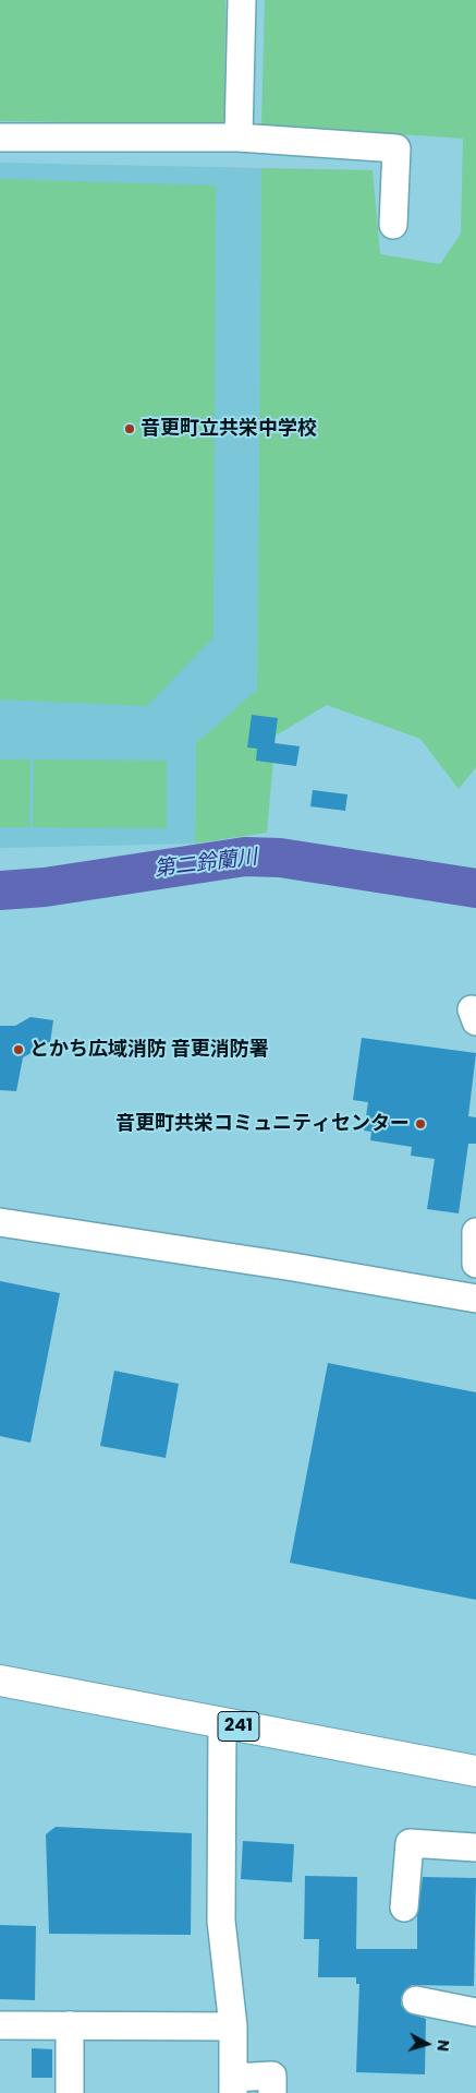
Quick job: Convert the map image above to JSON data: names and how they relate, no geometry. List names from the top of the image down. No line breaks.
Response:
{"streets":{"highway":["241"]},"water":["第二鈴蘭川"],"places":["音更町立共栄中学校","とかち広域消防 音更消防署","音更町共栄コミュニティセンター"],"north":"right"}
